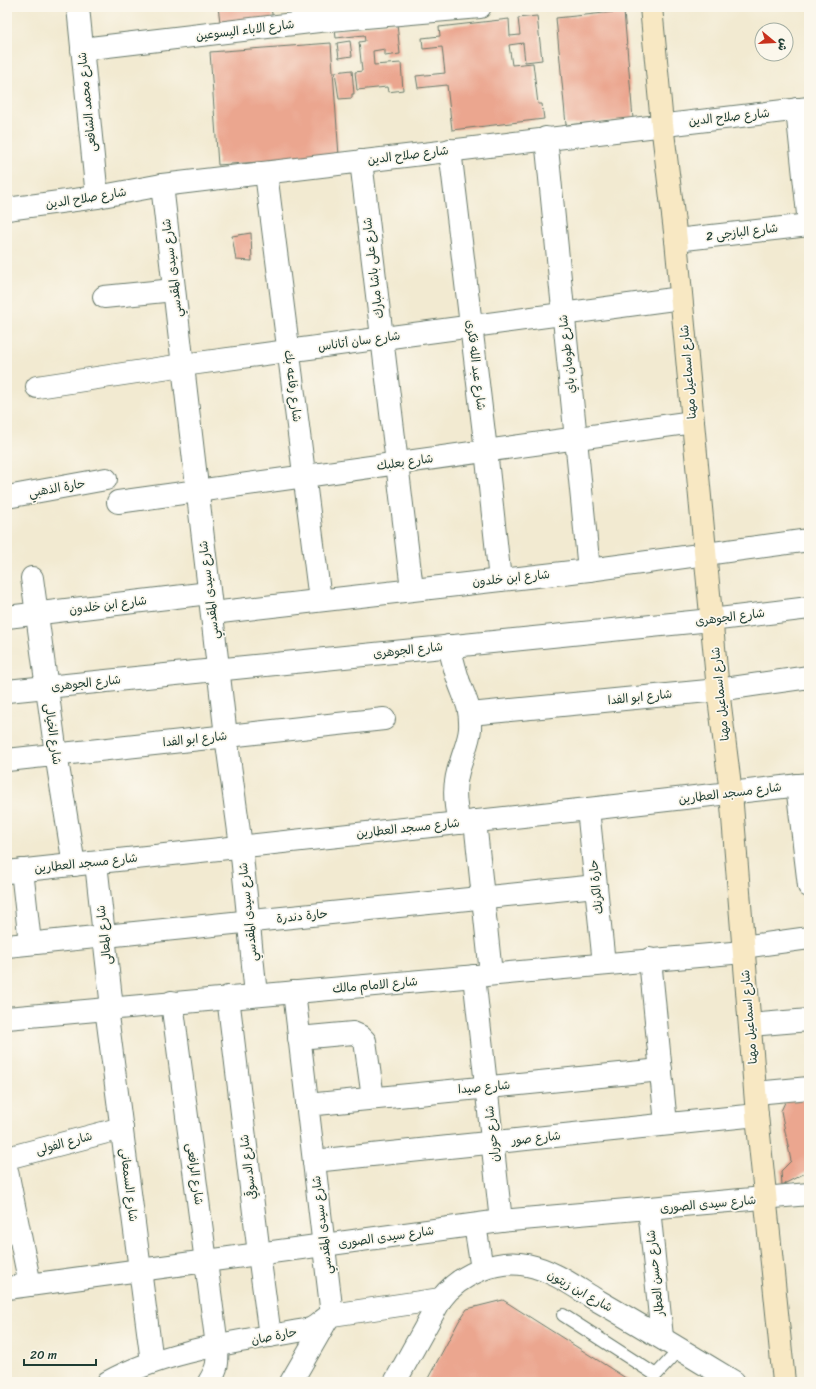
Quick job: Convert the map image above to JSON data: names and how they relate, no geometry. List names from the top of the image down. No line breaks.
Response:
{"streets":{"main road":["شارع اسماعيل مهنا"],"street":["شارع الاباء اليسوعين","شارع محمد الشافعى","شارع صلاح الدين","شارع البازجى 2","شارع سيدى المقدسي","شارع على باشا مبارك","شارع سان أتاناس","شارع طومان باي","شارع عبد الله فكرى","شارع رفاعه بك","شارع بعلبك","حارة الذهبي","شارع ابن خلدون","شارع الجوهرى","شارع ابو الفدا","شارع الخيالى","شارع مسجد العطارين","حارة الكرنك","حارة دندرة","شارع المعالى","شارع الامام مالك","شارع صيدا","شارع حوران","شارع صور","شارع الفولى","شارع الدسوقي","شارع الرافعى","شارع السمعانى","شارع سيدى الصورى","شارع حسن العطار","شارع ابن زيتون","حارة صان"]},"crossings":[["شارع الاباء اليسوعين","شارع محمد الشافعى"],["شارع محمد الشافعى","شارع صلاح الدين"],["شارع صلاح الدين","شارع سيدى المقدسي"],["شارع صلاح الدين","شارع على باشا مبارك"],["شارع صلاح الدين","شارع طومان باي"],["شارع صلاح الدين","شارع عبد الله فكرى"],["شارع صلاح الدين","شارع اسماعيل مهنا"],["شارع صلاح الدين","شارع رفاعه بك"],["شارع البازجى 2","شارع اسماعيل مهنا"],["شارع سيدى المقدسي","شارع سان أتاناس"],["شارع سيدى المقدسي","شارع بعلبك"],["شارع سيدى المقدسي","شارع ابن خلدون"],["شارع سيدى المقدسي","شارع الجوهرى"],["شارع سيدى المقدسي","شارع ابو الفدا"],["شارع سيدى المقدسي","شارع مسجد العطارين"],["شارع سيدى المقدسي","حارة دندرة"],["شارع سيدى المقدسي","شارع الامام مالك"],["شارع سيدى المقدسي","شارع صيدا"],["شارع سيدى المقدسي","شارع صور"],["شارع سيدى المقدسي","شارع سيدى الصورى"],["شارع سيدى المقدسي","حارة صان"],["شارع على باشا مبارك","شارع سان أتاناس"],["شارع على باشا مبارك","شارع بعلبك"],["شارع على باشا مبارك","شارع ابن خلدون"],["شارع سان أتاناس","شارع طومان باي"],["شارع سان أتاناس","شارع عبد الله فكرى"],["شارع سان أتاناس","شارع اسماعيل مهنا"],["شارع سان أتاناس","شارع رفاعه بك"],["شارع طومان باي","شارع بعلبك"],["شارع طومان باي","شارع ابن خلدون"],["شارع عبد الله فكرى","شارع بعلبك"],["شارع عبد الله فكرى","شارع ابن خلدون"],["شارع اسماعيل مهنا","شارع بعلبك"],["شارع اسماعيل مهنا","شارع ابن خلدون"],["شارع اسماعيل مهنا","شارع الجوهرى"],["شارع اسماعيل مهنا","شارع ابو الفدا"],["شارع اسماعيل مهنا","شارع مسجد العطارين"],["شارع اسماعيل مهنا","شارع الامام مالك"],["شارع اسماعيل مهنا","شارع صور"],["شارع اسماعيل مهنا","شارع سيدى الصورى"],["شارع رفاعه بك","شارع بعلبك"],["شارع رفاعه بك","شارع ابن خلدون"],["شارع ابن خلدون","شارع الخيالى"],["شارع الجوهرى","شارع الخيالى"],["شارع الجوهرى","شارع حوران"],["شارع ابو الفدا","شارع الخيالى"],["شارع ابو الفدا","شارع حوران"],["شارع الخيالى","شارع مسجد العطارين"],["شارع مسجد العطارين","حارة الكرنك"],["شارع مسجد العطارين","شارع المعالى"],["شارع مسجد العطارين","شارع حوران"],["حارة الكرنك","حارة دندرة"],["حارة الكرنك","شارع الامام مالك"],["حارة دندرة","شارع المعالى"],["حارة دندرة","شارع حوران"],["شارع المعالى","شارع الامام مالك"],["شارع المعالى","شارع السمعانى"],["شارع الامام مالك","شارع حوران"],["شارع الامام مالك","شارع الدسوقي"],["شارع الامام مالك","شارع الرافعى"],["شارع الامام مالك","شارع السمعانى"],["شارع صيدا","شارع حوران"],["شارع حوران","شارع صور"],["شارع حوران","شارع سيدى الصورى"],["شارع الفولى","شارع السمعانى"],["شارع الدسوقي","شارع سيدى الصورى"],["شارع الدسوقي","حارة صان"],["شارع الرافعى","شارع سيدى الصورى"],["شارع الرافعى","حارة صان"],["شارع السمعانى","شارع سيدى الصورى"],["شارع السمعانى","حارة صان"],["شارع سيدى الصورى","شارع حسن العطار"],["شارع حسن العطار","شارع ابن زيتون"],["شارع ابن زيتون","حارة صان"]],"scale_bar":"20 m","north":"right"}
